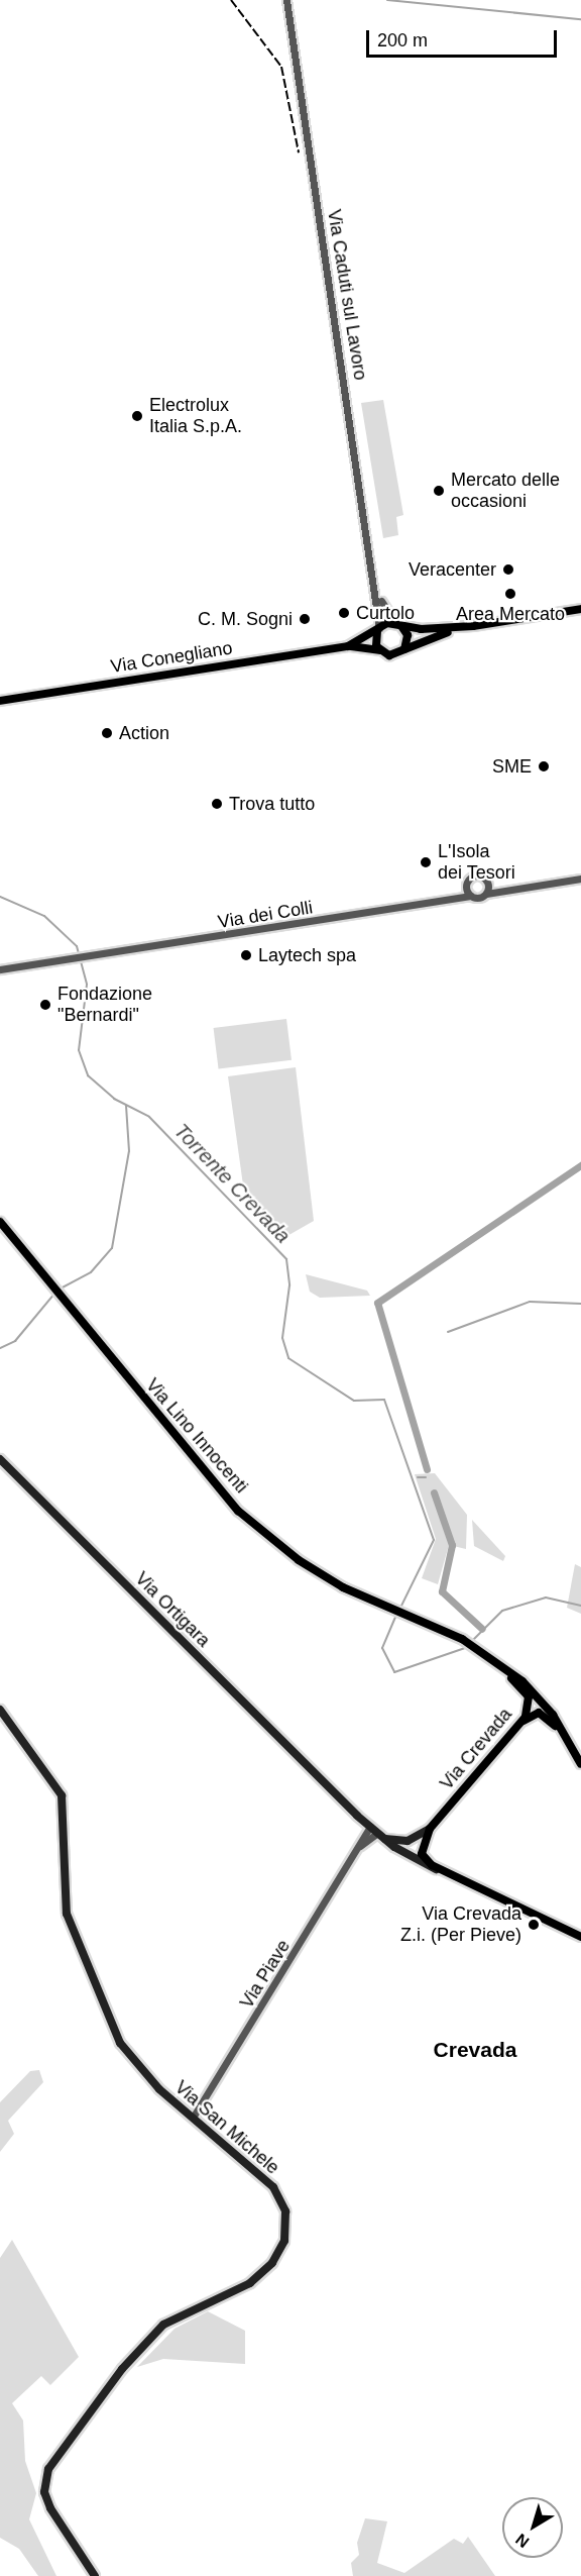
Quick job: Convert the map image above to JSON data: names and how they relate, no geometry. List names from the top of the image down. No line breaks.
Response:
{"streets":{"main road":["Via Conegliano","Via Lino Innocenti","Via Ortigara","Via Crevada","Via San Michele"],"street":["Via Caduti sul Lavoro","Via dei Colli","Via Piave"]},"crossings":[["Via Caduti sul Lavoro","Via Conegliano"],["Via Lino Innocenti","Via Crevada"],["Via Ortigara","Via Piave"],["Via Crevada","Via Piave"],["Via Piave","Via San Michele"]],"districts":["Crevada"],"water":["Torrente Crevada"],"places":["Electrolux Italia S.p.A.","Mercato delle occasioni","Veracenter","Area Mercato","Curtolo","C. M. Sogni","Action","SME","Trova tutto","L'Isola dei Tesori","Laytech spa","Fondazione \"Bernardi\"","Via Crevada Z.i. (Per Pieve)"],"scale_bar":"200 m","north":"bottom left"}
